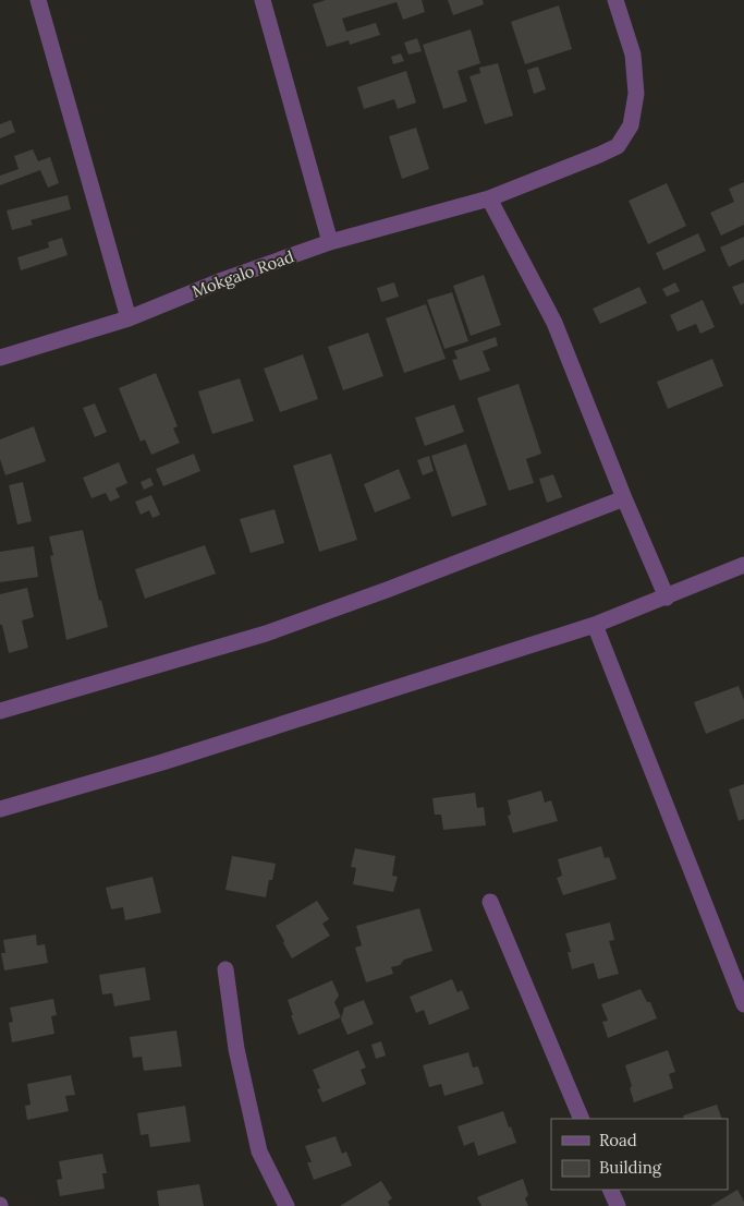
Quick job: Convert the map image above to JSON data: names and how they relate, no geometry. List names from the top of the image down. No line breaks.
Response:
{"streets":{"street":["Mokgalo Road"]},"legend":["Road","Building"]}
